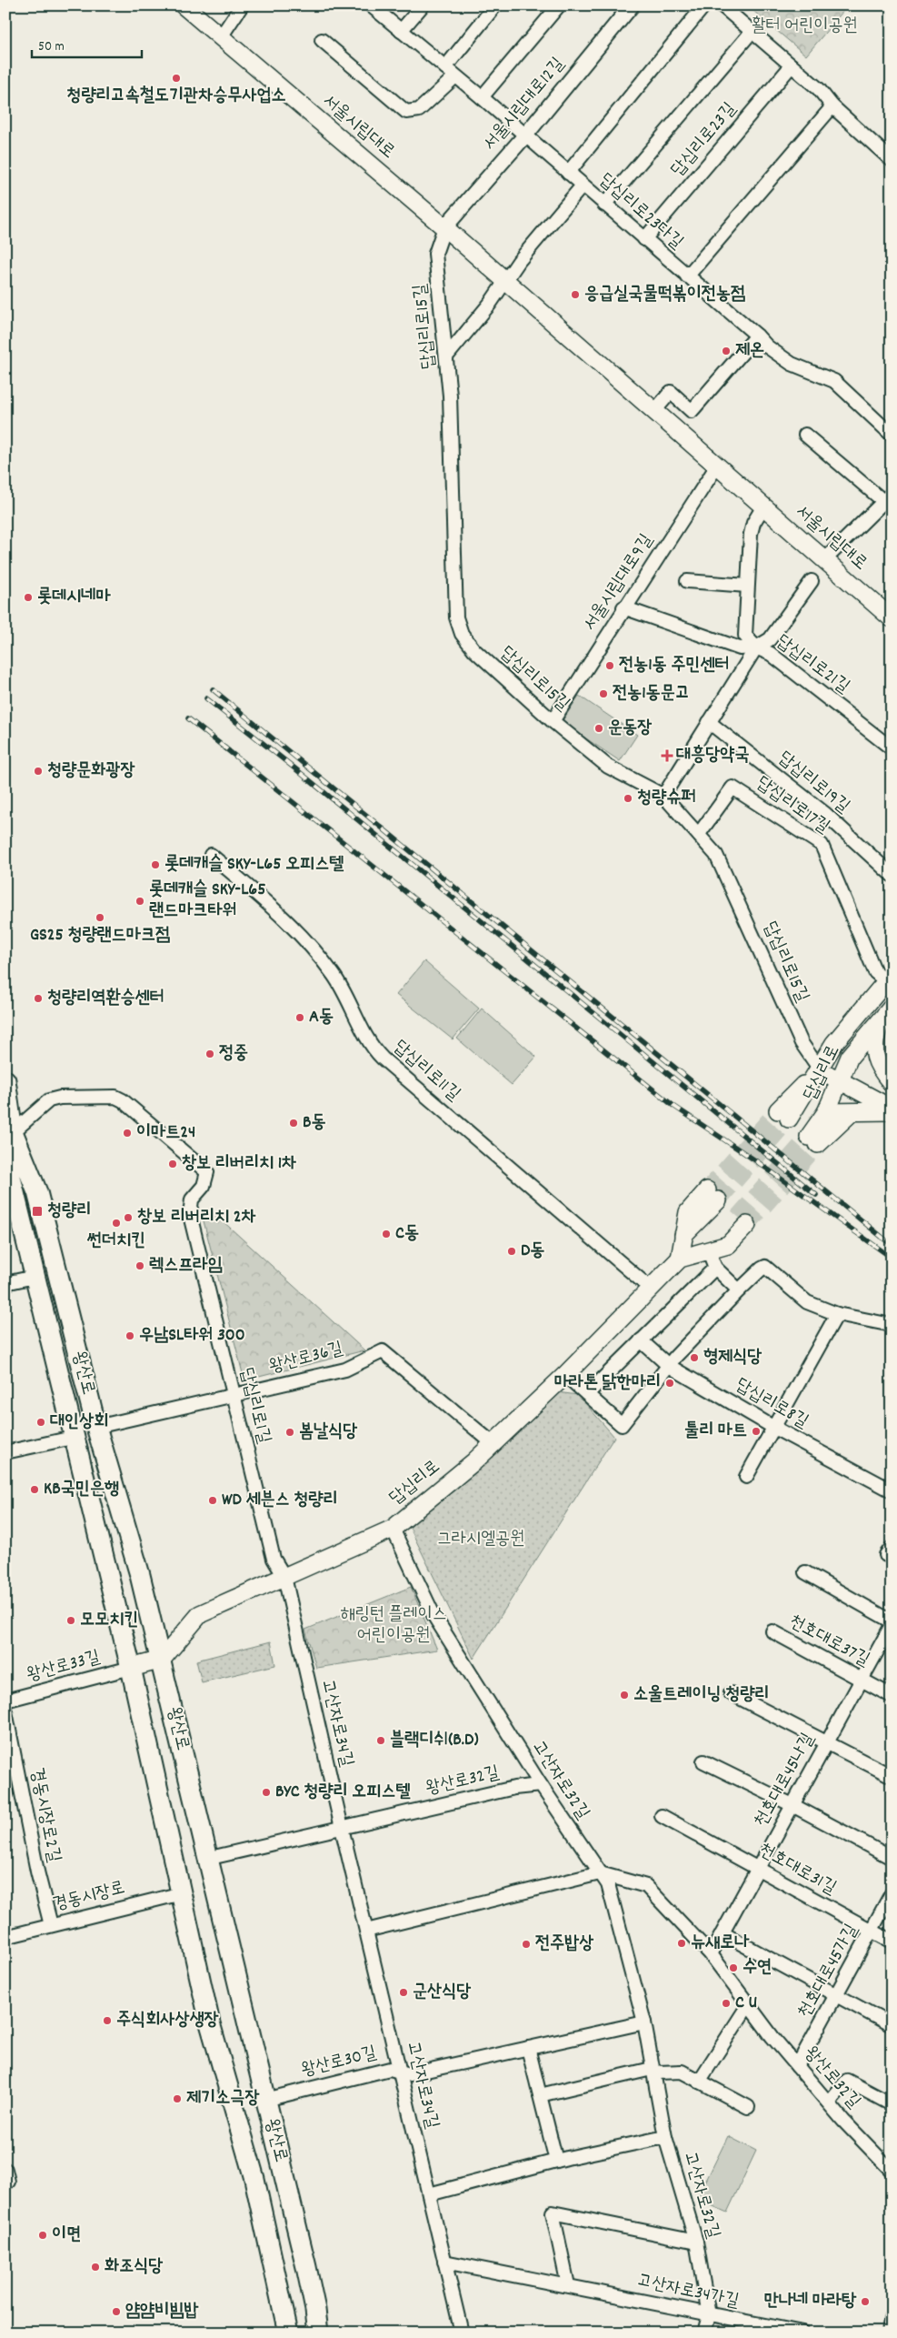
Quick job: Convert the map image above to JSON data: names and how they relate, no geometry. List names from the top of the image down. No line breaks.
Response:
{"streets":{"main road":["서울시립대로","답십리로","왕산로"],"street":["서울시립대로12길","답십리로23길","답십리로23다길","답십리로15길","서울시립대로9길","답십리로21길","답십리로19길","답십리로17길","답십리로11길","왕산로36길","답십리로8길","답십리로1길","천호대로37길","왕산로33길","고산자로34길","고산자로32길","천호대로45나길","왕산로32길","경동시장로2길","천호대로31길","경동시장로","천호대로45가길","왕산로30길","고산자로34가길"]},"crossings":[["서울시립대로12길","서울시립대로"],["서울시립대로12길","답십리로23다길"],["서울시립대로12길","답십리로15길"],["서울시립대로","답십리로15길"],["서울시립대로","서울시립대로9길"],["답십리로23길","답십리로23다길"],["답십리로15길","서울시립대로9길"],["답십리로15길","답십리로17길"],["답십리로15길","답십리로"],["서울시립대로9길","답십리로21길"],["답십리로17길","답십리로"],["답십리로11길","답십리로"],["답십리로","왕산로36길"],["답십리로","왕산로"],["답십리로","답십리로1길"],["답십리로","고산자로34길"],["답십리로","고산자로32길"],["왕산로36길","왕산로"],["왕산로36길","답십리로1길"],["왕산로","답십리로1길"],["왕산로","왕산로33길"],["왕산로","왕산로32길"],["왕산로","경동시장로"],["왕산로","왕산로30길"],["답십리로1길","고산자로34길"],["천호대로37길","천호대로45나길"],["고산자로34길","왕산로32길"],["고산자로34길","왕산로30길"],["고산자로34길","고산자로34가길"],["고산자로32길","왕산로32길"],["고산자로32길","왕산로30길"],["고산자로32길","고산자로34가길"],["천호대로45나길","왕산로32길"],["천호대로45나길","천호대로31길"],["왕산로32길","천호대로45가길"],["경동시장로2길","경동시장로"],["천호대로31길","천호대로45가길"]],"parks":["활터 어린이공원","그라시엘공원","해링턴 플레이스 어린이공원"],"places":{"other":["청량리고속철도기관차승무사업소","응급실국물떡볶이전농점","제온","롯데시네마","전농1동 주민센터","전농1동문고","운동장","청량문화광장","청량슈퍼","롯데캐슬 SKY-L65 오피스텔","롯데캐슬 SKY-L65 랜드마크타워","GS25 청량랜드마크점","청량리역환승센터","A동","정중","B동","이마트24","창보 리버리치 1차","창보 리버리치 2차","썬더치킨","C동","D동","렉스프라임","우남SL타워 300","형제식당","마라톤 닭한마리","대인상회","툴리 마트","봄날식당","KB국민은행","WD 세븐스 청량리","모모치킨","소울트레이닝 청량리","블랙디쉬(B.D)","BYC 청량리 오피스텔","뉴새로나","전주밥상","수연","군산식당","C U","주식회사상생장","제기소극장","이면","화조식당","만나네 마라탕","얌얌비빔밥"],"health":["대흥당약국"],"transit":["청량리"]},"scale_bar":"50 m"}
